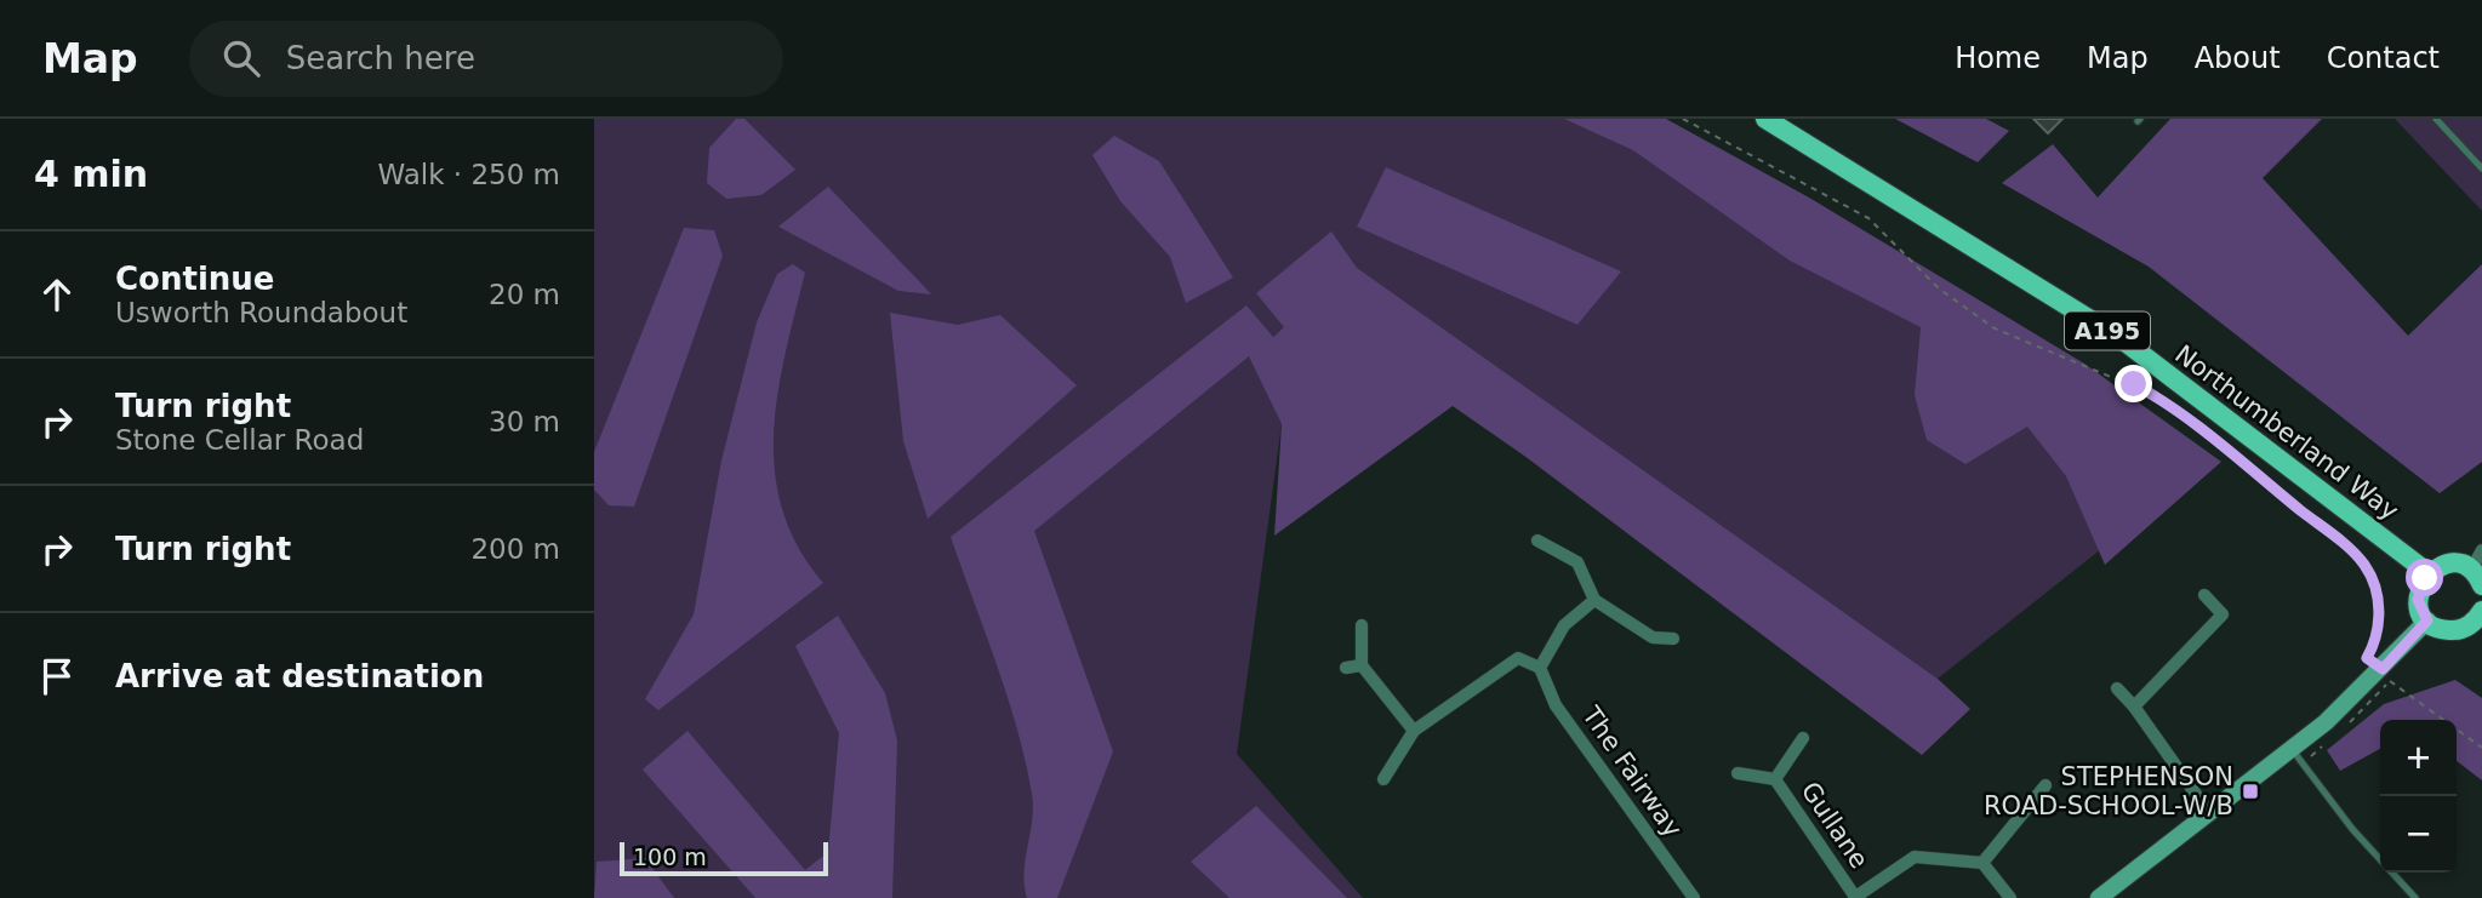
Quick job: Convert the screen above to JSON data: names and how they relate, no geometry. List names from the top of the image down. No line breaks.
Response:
{"streets":{"main road":["A195","Northumberland Way"],"street":["The Fairway","Gullane"]},"places":{"transit":["STEPHENSON ROAD-SCHOOL-W/B"]},"scale_bar":"100 m","page":{"header":"Map","search":"Search here","nav":["Home","Map","About","Contact"],"heading":["4 min","Walk · 250 m"],"list":[["Continue","Usworth Roundabout","20 m"],["Turn right","Stone Cellar Road","30 m"],["Turn right","200 m"],"Arrive at destination"],"map_buttons":["+","−"],"scale":"100 m"}}
